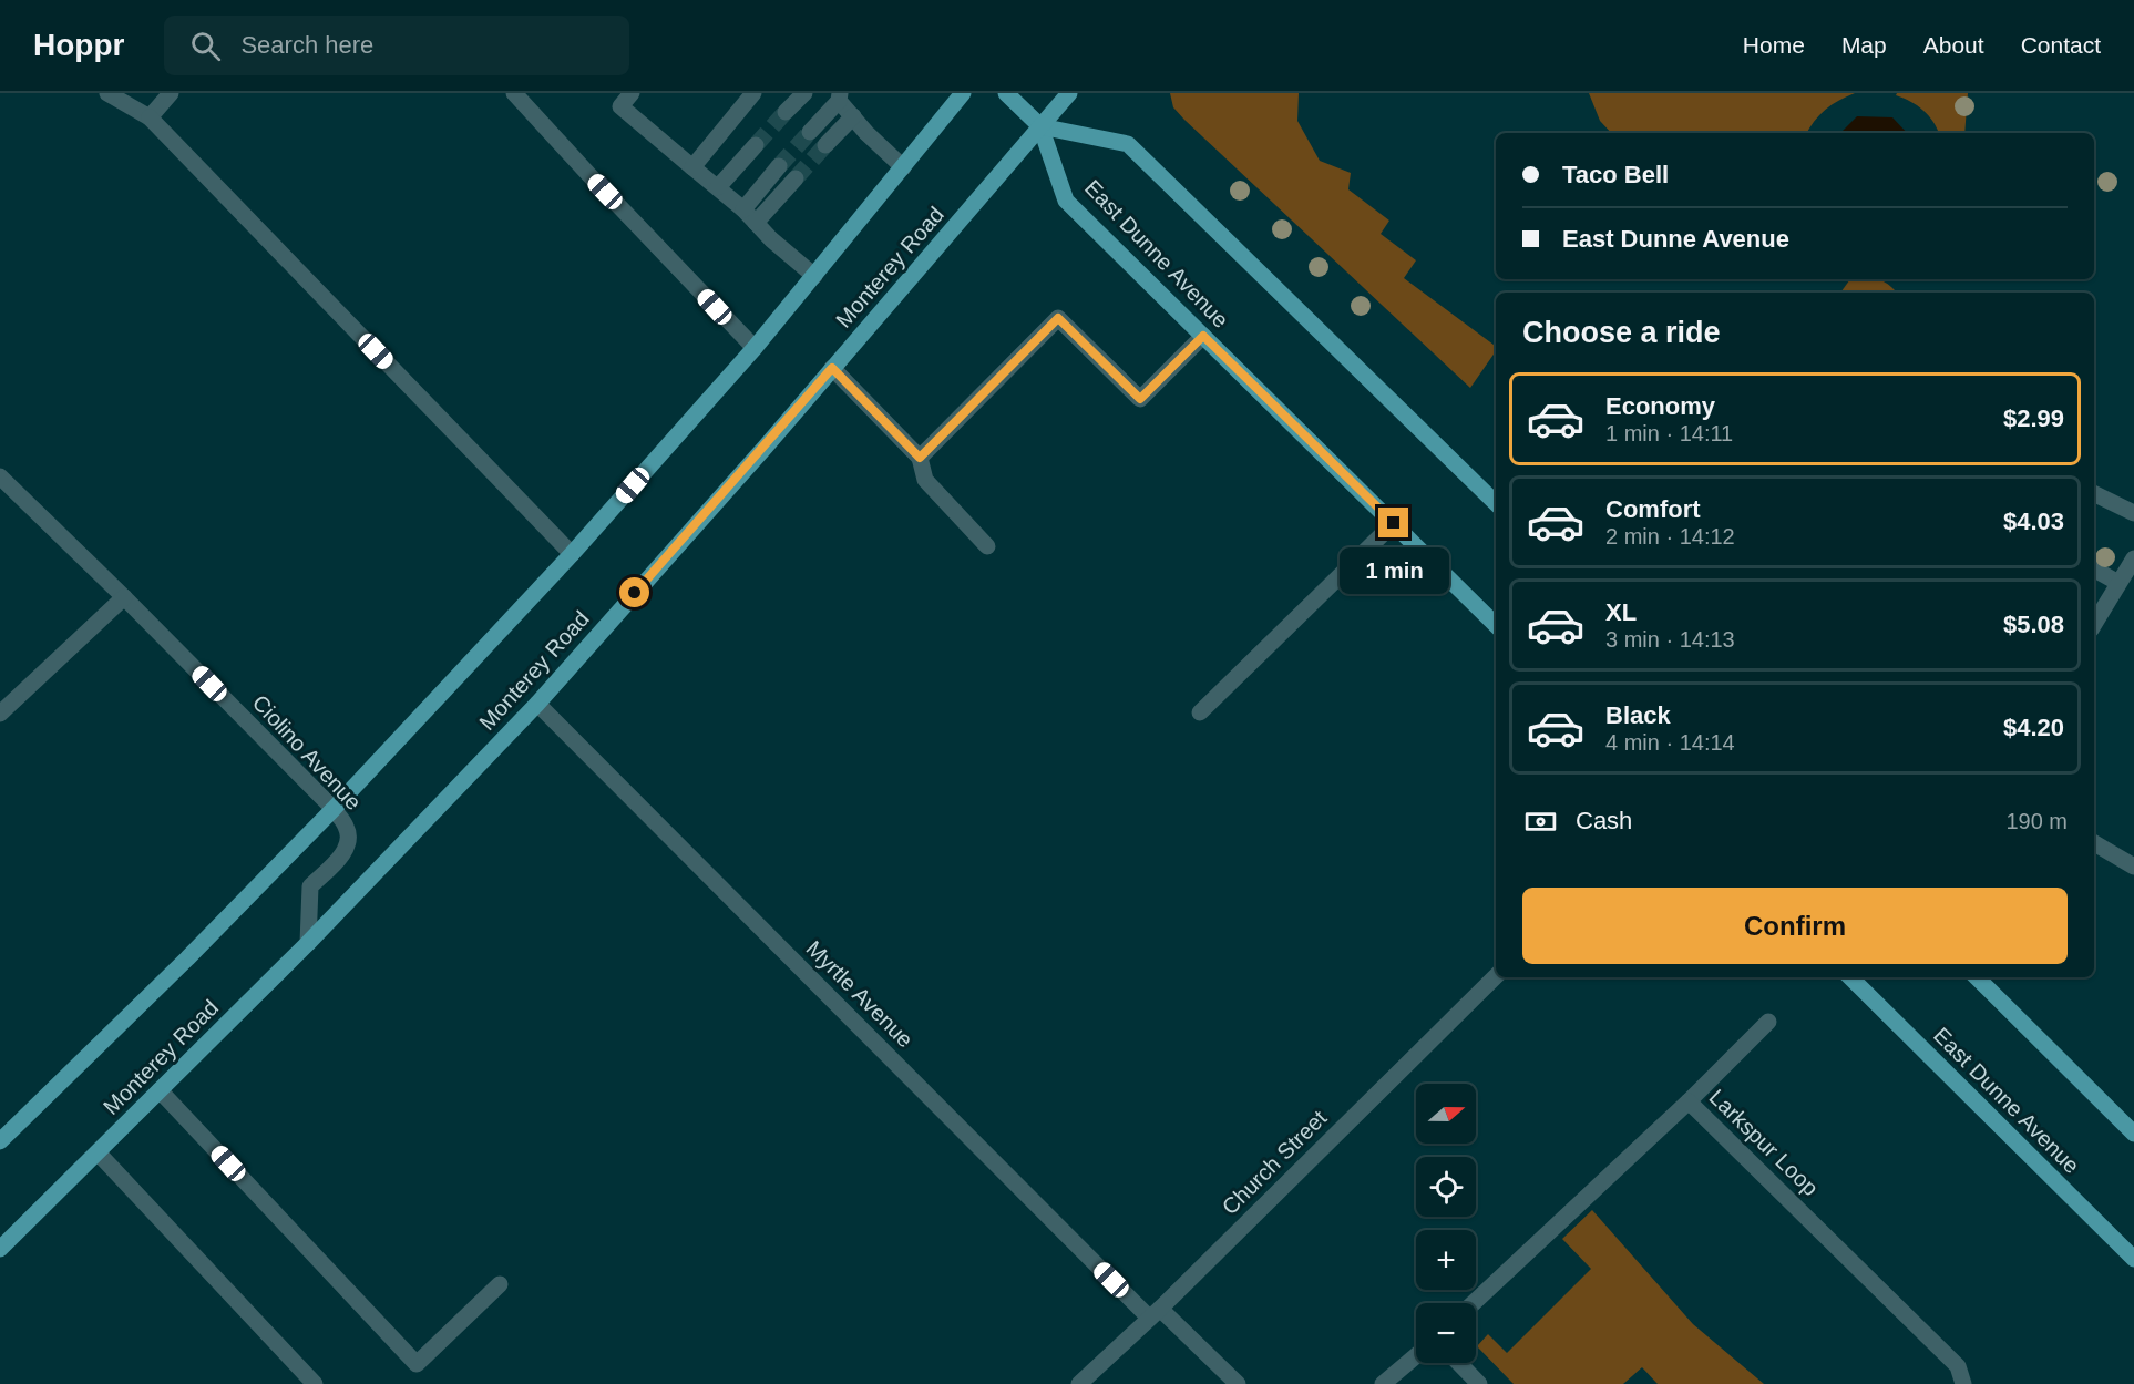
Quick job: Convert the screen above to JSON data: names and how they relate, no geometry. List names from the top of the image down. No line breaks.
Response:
{"streets":{"main road":["East Dunne Avenue","Monterey Road"],"street":["Ciolino Avenue","Myrtle Avenue","Larkspur Loop","Church Street"]},"crossings":[["East Dunne Avenue","Monterey Road"],["Monterey Road","Ciolino Avenue"],["Monterey Road","Myrtle Avenue"],["Myrtle Avenue","Church Street"]],"north":"right","page":{"header":"Hoppr","search":"Search here","nav":["Home","Map","About","Contact"],"banner":["Taco Bell","East Dunne Avenue"],"heading":"Choose a ride","list":[{"name":"Economy","note":"1 min · 14:11","value":"$2.99"},{"name":"Comfort","note":"2 min · 14:12","value":"$4.03"},{"name":"XL","note":"3 min · 14:13","value":"$5.08"},{"name":"Black","note":"4 min · 14:14","value":"$4.20"}],"bubble":"1 min","pay":["Cash","190 m"],"buttons":"Confirm","map_buttons":["+","−"]}}
